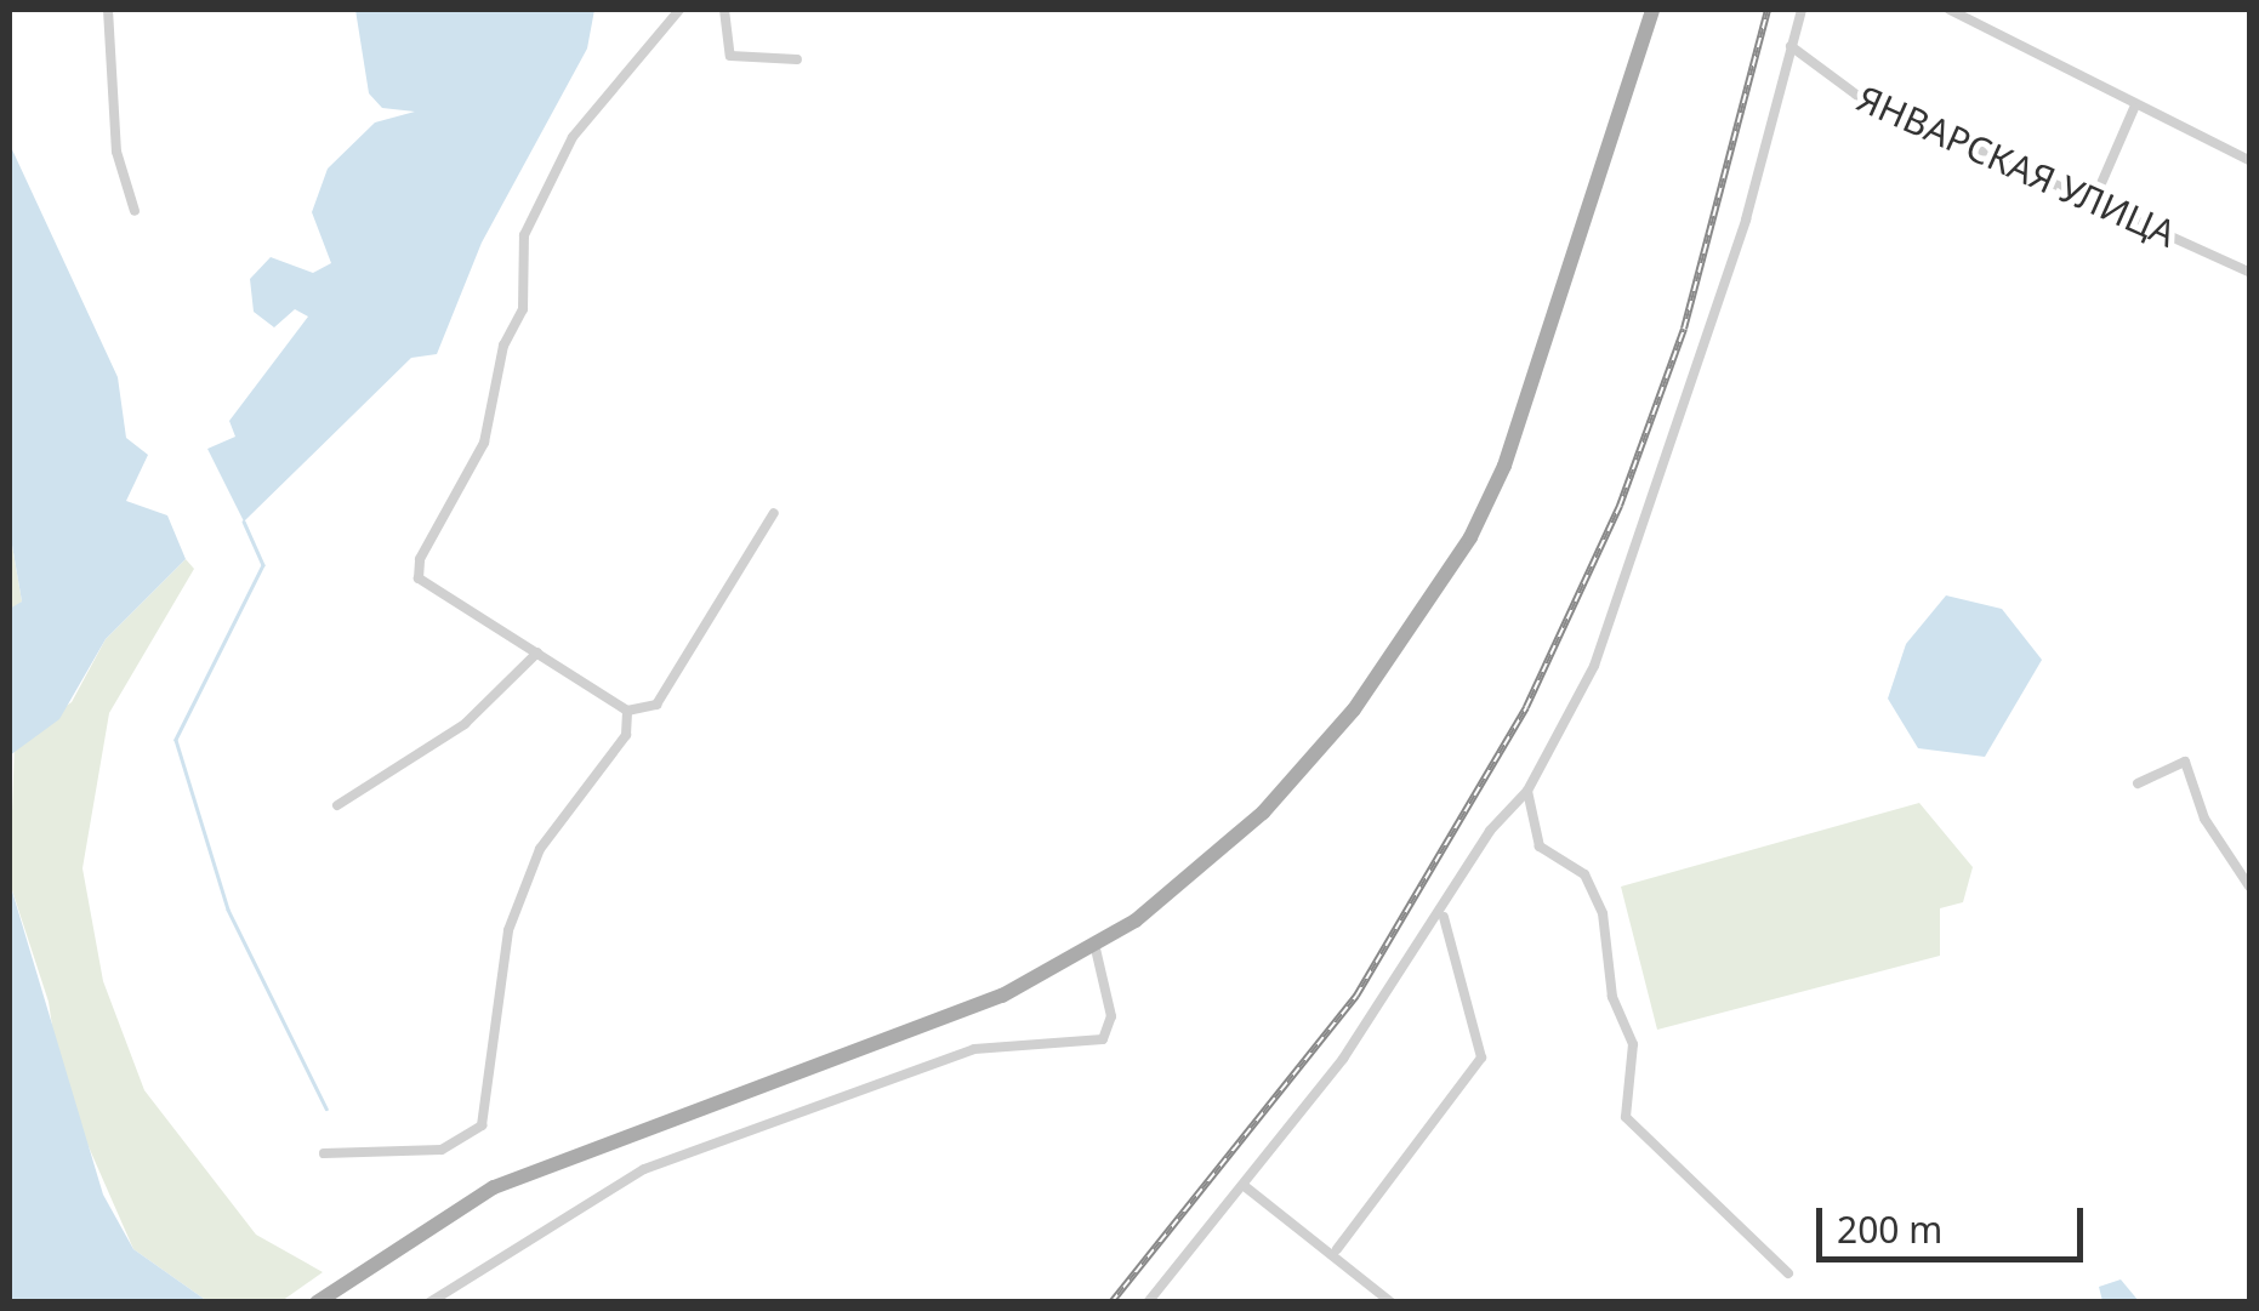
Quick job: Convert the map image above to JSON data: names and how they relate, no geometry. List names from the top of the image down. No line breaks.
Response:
{"streets":{"street":["ЯНВАРСКАЯ УЛИЦА"]},"scale_bar":"200 m"}
